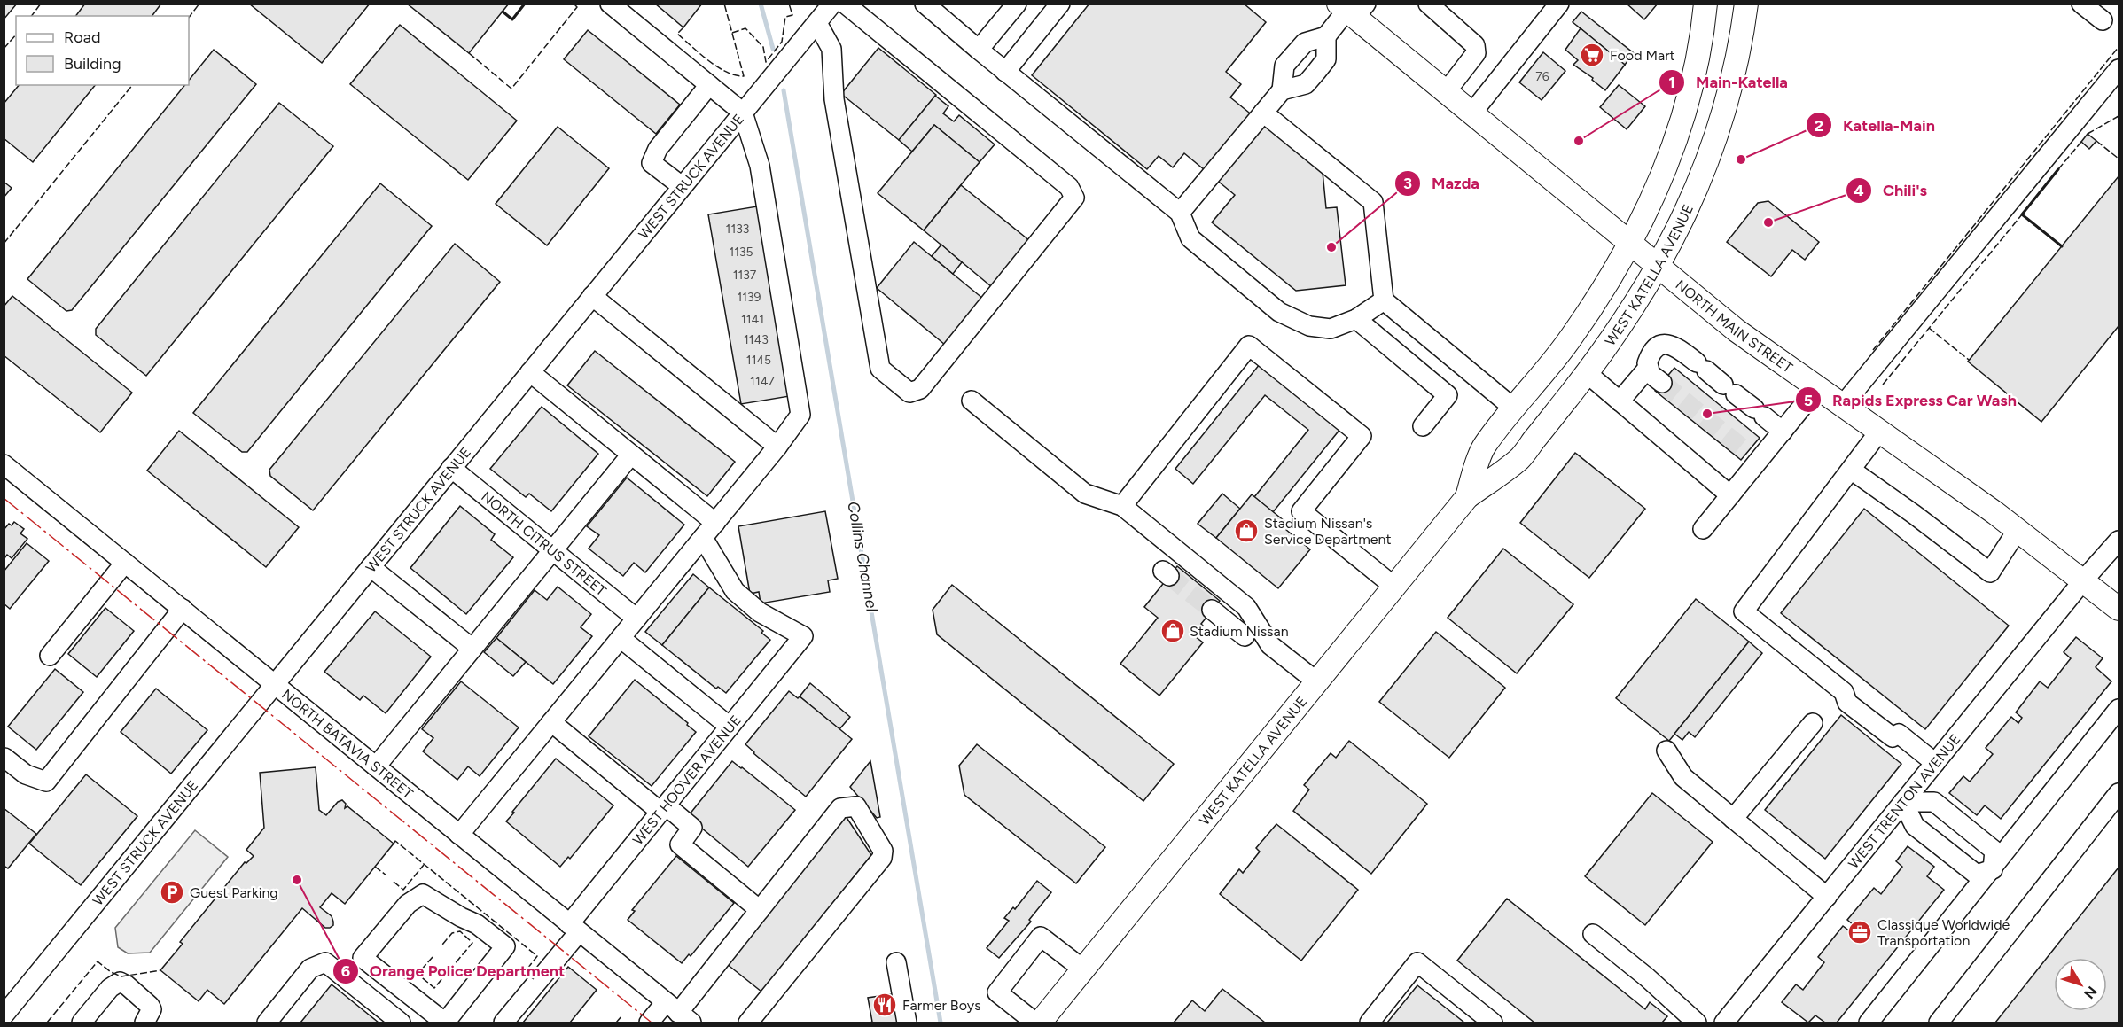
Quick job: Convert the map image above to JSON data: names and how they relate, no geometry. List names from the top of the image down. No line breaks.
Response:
{"streets":{"main road":["WEST KATELLA AVENUE","NORTH MAIN STREET"],"street":["WEST STRUCK AVENUE","NORTH CITRUS STREET","NORTH BATAVIA STREET","WEST HOOVER AVENUE","WEST TRENTON AVENUE"]},"crossings":[["WEST STRUCK AVENUE","NORTH CITRUS STREET"],["WEST STRUCK AVENUE","NORTH BATAVIA STREET"],["WEST KATELLA AVENUE","NORTH MAIN STREET"],["NORTH MAIN STREET","WEST TRENTON AVENUE"],["NORTH BATAVIA STREET","WEST HOOVER AVENUE"]],"water":["Collins Channel"],"places":{"supermarket":["Food Mart"],"other":["Main-Katella","Katella-Main","Chili's","Mazda","Rapids Express Car Wash","Orange Police Department"],"shop":["Stadium Nissan's Service Department","Stadium Nissan"],"parking":["Guest Parking"],"office":["Classique Worldwide Transportation"],"restaurant":["Farmer Boys"]},"house_numbers":["76","1133","1135","1137","1139","1141","1143","1145","1147"],"legend":["Road","Building"],"north":"bottom right"}
